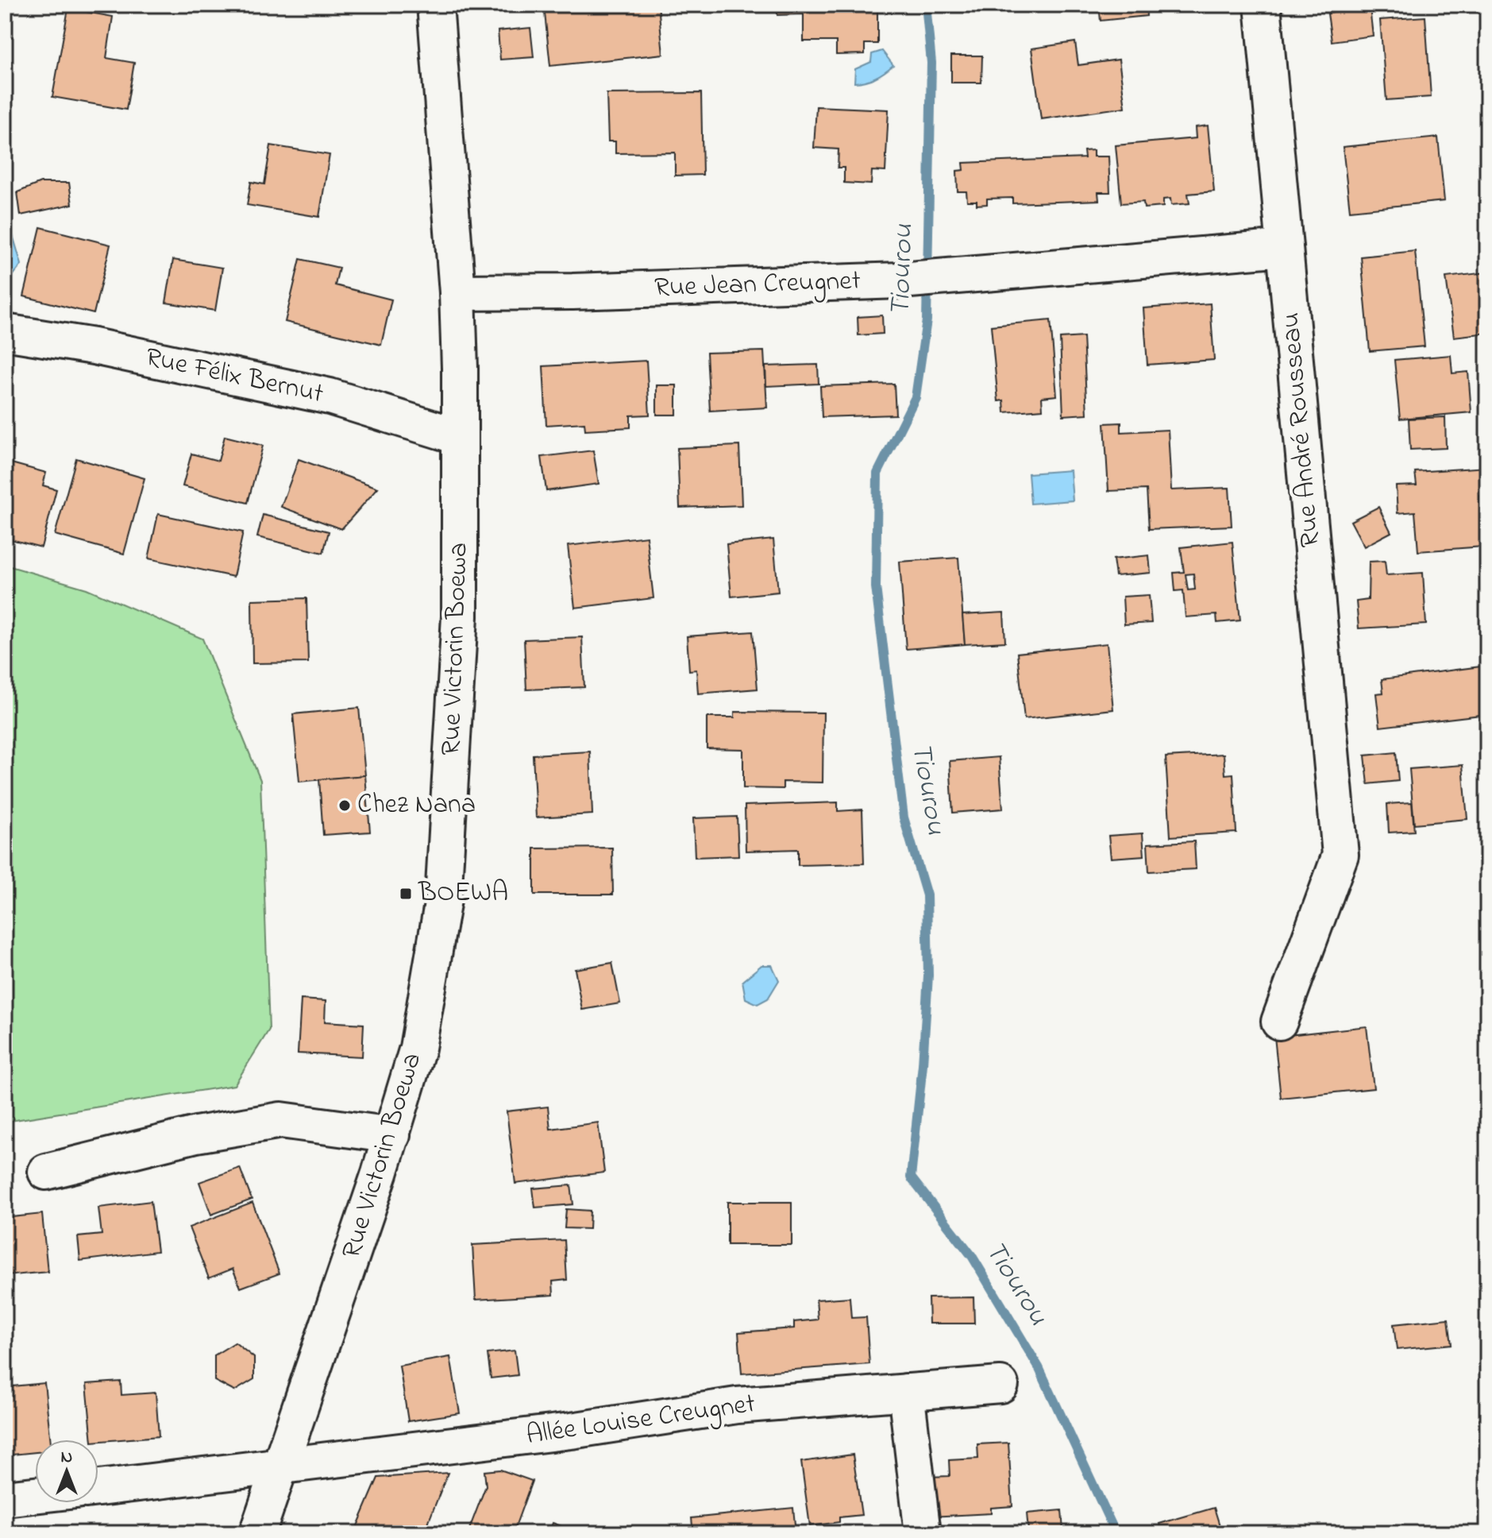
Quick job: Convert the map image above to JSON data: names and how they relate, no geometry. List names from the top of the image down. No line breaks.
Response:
{"streets":{"street":["Rue Jean Creugnet","Rue Félix Bernut","Rue André Rousseau","Rue Victorin Boewa","Allée Louise Creugnet"]},"crossings":[["Rue Jean Creugnet","Rue André Rousseau"],["Rue Jean Creugnet","Rue Victorin Boewa"],["Rue Félix Bernut","Rue Victorin Boewa"],["Rue Victorin Boewa","Allée Louise Creugnet"]],"water":["Tiourou"],"places":{"other":["Chez Nana"],"transit":["BOEWA"]},"north":"top"}
